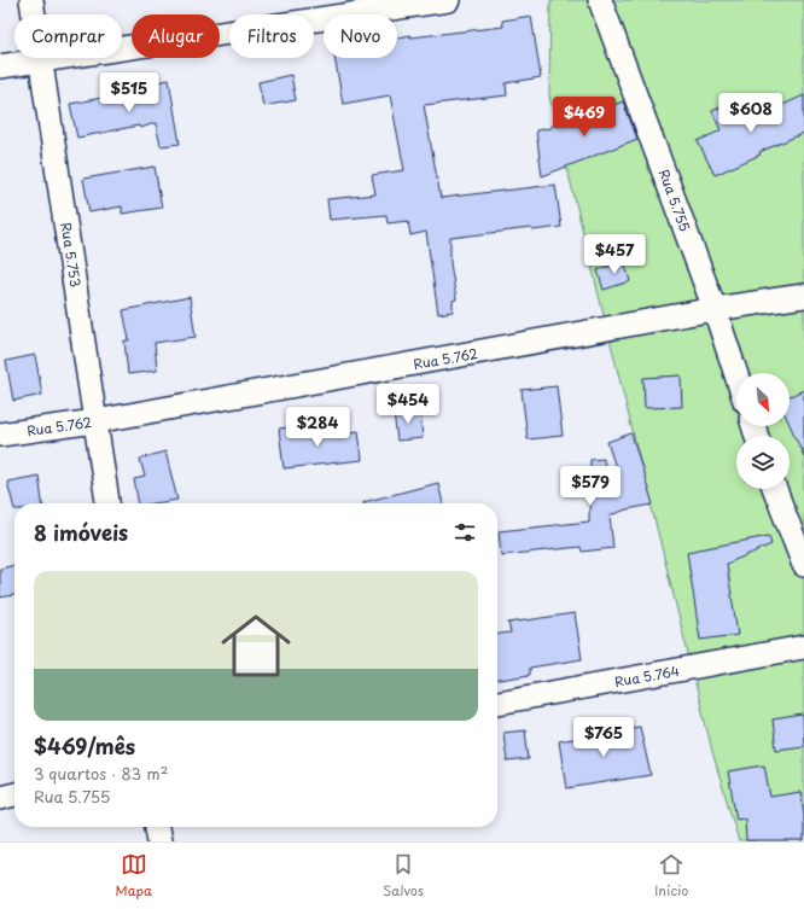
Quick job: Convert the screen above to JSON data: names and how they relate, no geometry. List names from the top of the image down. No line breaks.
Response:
{"streets":{"street":["Rua 5.755","Rua 5.753","Rua 5.762","Rua 5.764"]},"crossings":[["Rua 5.755","Rua 5.762"],["Rua 5.753","Rua 5.762"]],"north":"bottom right","page":{"chip":["Comprar","Alugar","Filtros","Novo"],"price":["$515","$608","$469","$457","$454","$284","$579","$765"],"heading":"8 imóveis","list":[{"name":"$469/mês","note":"3 quartos · 83 m² · Rua 5.755"}],"tabs":["Mapa","Salvos","Início"]}}
